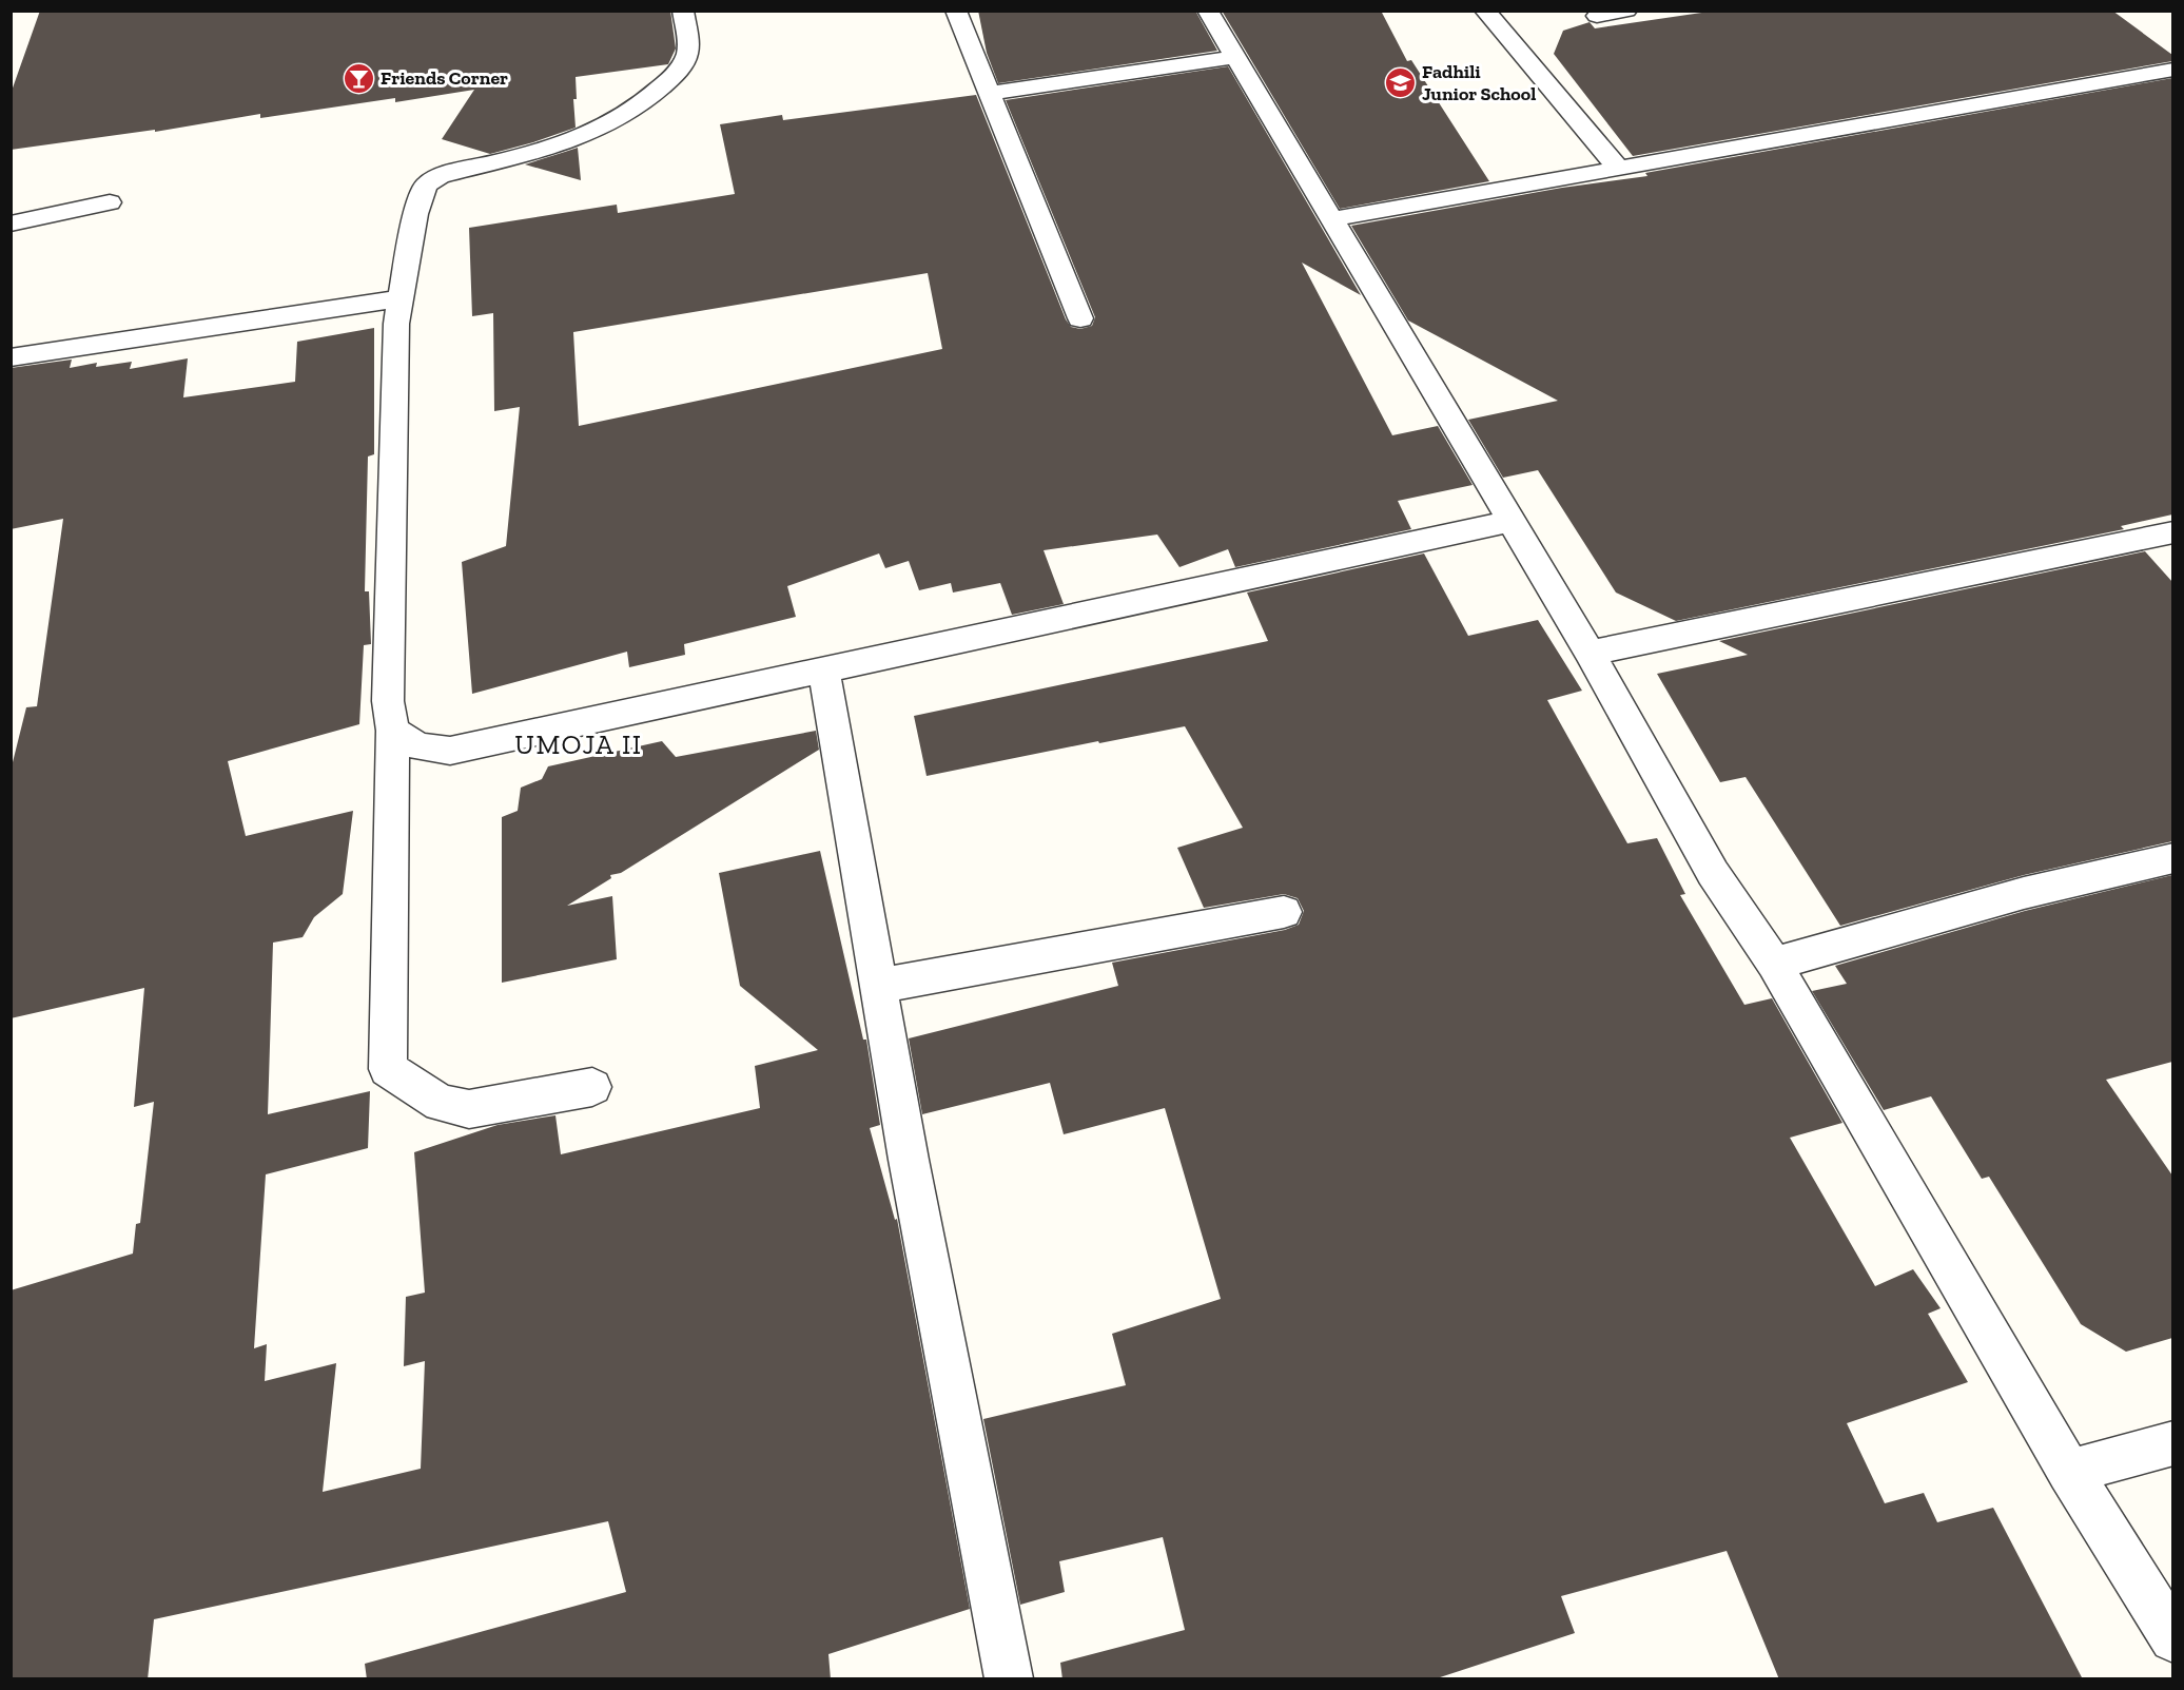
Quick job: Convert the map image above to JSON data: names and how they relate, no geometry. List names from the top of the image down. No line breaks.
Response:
{"districts":["UMOJA II"],"places":{"bar":["Friends Corner"],"school or university":["Fadhili Junior School"]}}
